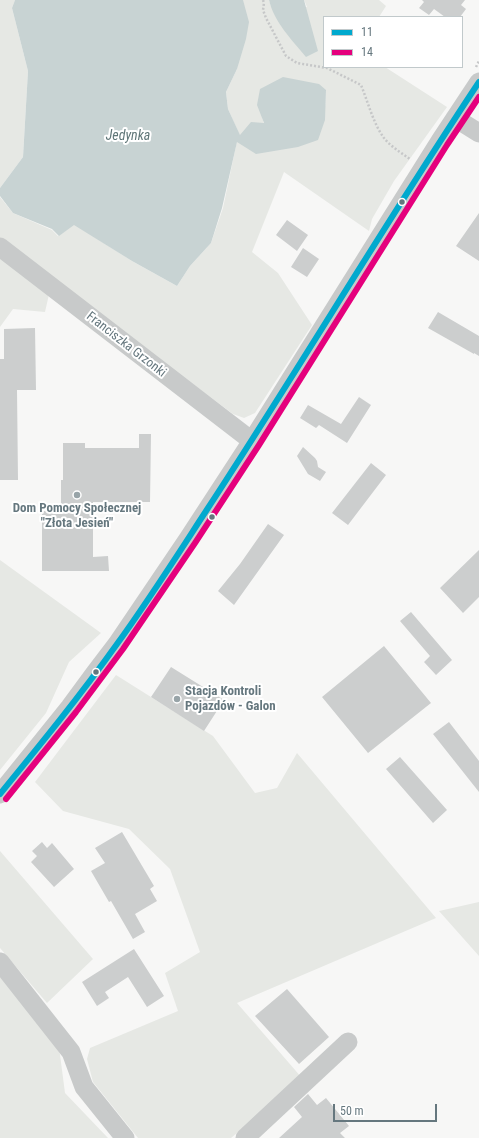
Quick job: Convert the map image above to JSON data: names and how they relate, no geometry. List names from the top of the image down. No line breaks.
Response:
{"streets":{"street":["Franciszka Grzonki"]},"water":["Jedynka"],"places":["Dom Pomocy Społecznej \"Złota Jesień\"","Stacja Kontroli Pojazdów - Galon"],"lines":["transit line 11","transit line 14"],"legend":["11","14"],"scale_bar":"50 m"}
